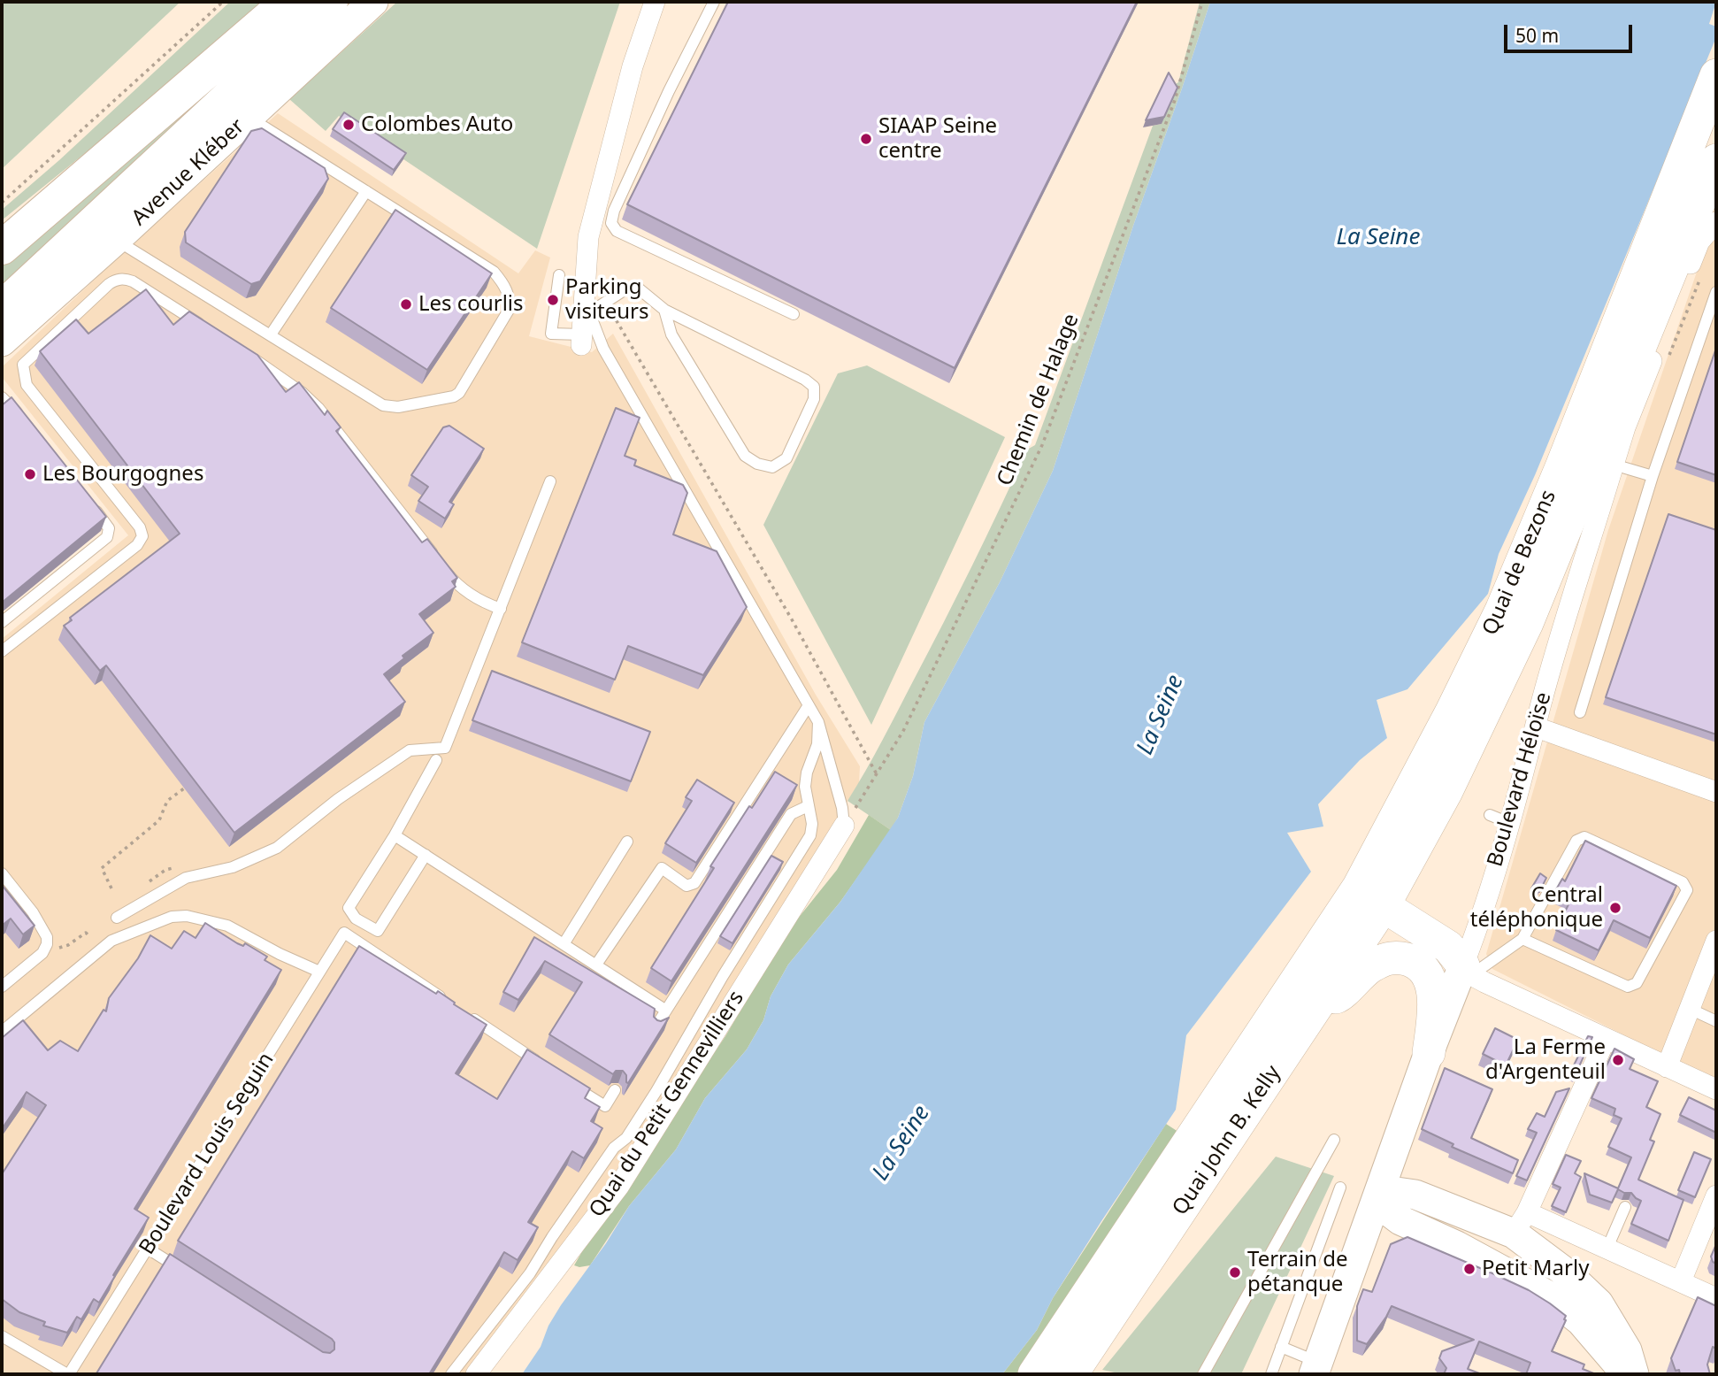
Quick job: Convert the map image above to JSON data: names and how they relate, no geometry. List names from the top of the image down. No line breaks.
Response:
{"streets":{"main road":["Avenue Kléber","Quai de Bezons","Boulevard Héloïse","Quai John B. Kelly"],"street":["Quai du Petit Gennevilliers"],"lane":["Boulevard Louis Seguin"],"path":["Chemin de Halage"]},"crossings":[["Chemin de Halage","Quai du Petit Gennevilliers"],["Quai de Bezons","Quai John B. Kelly"]],"water":["La Seine"],"places":["Colombes Auto","SIAAP Seine centre","Parking visiteurs","Les courlis","Les Bourgognes","Central téléphonique","La Ferme d'Argenteuil","Petit Marly","Terrain de pétanque"],"scale_bar":"50 m"}
